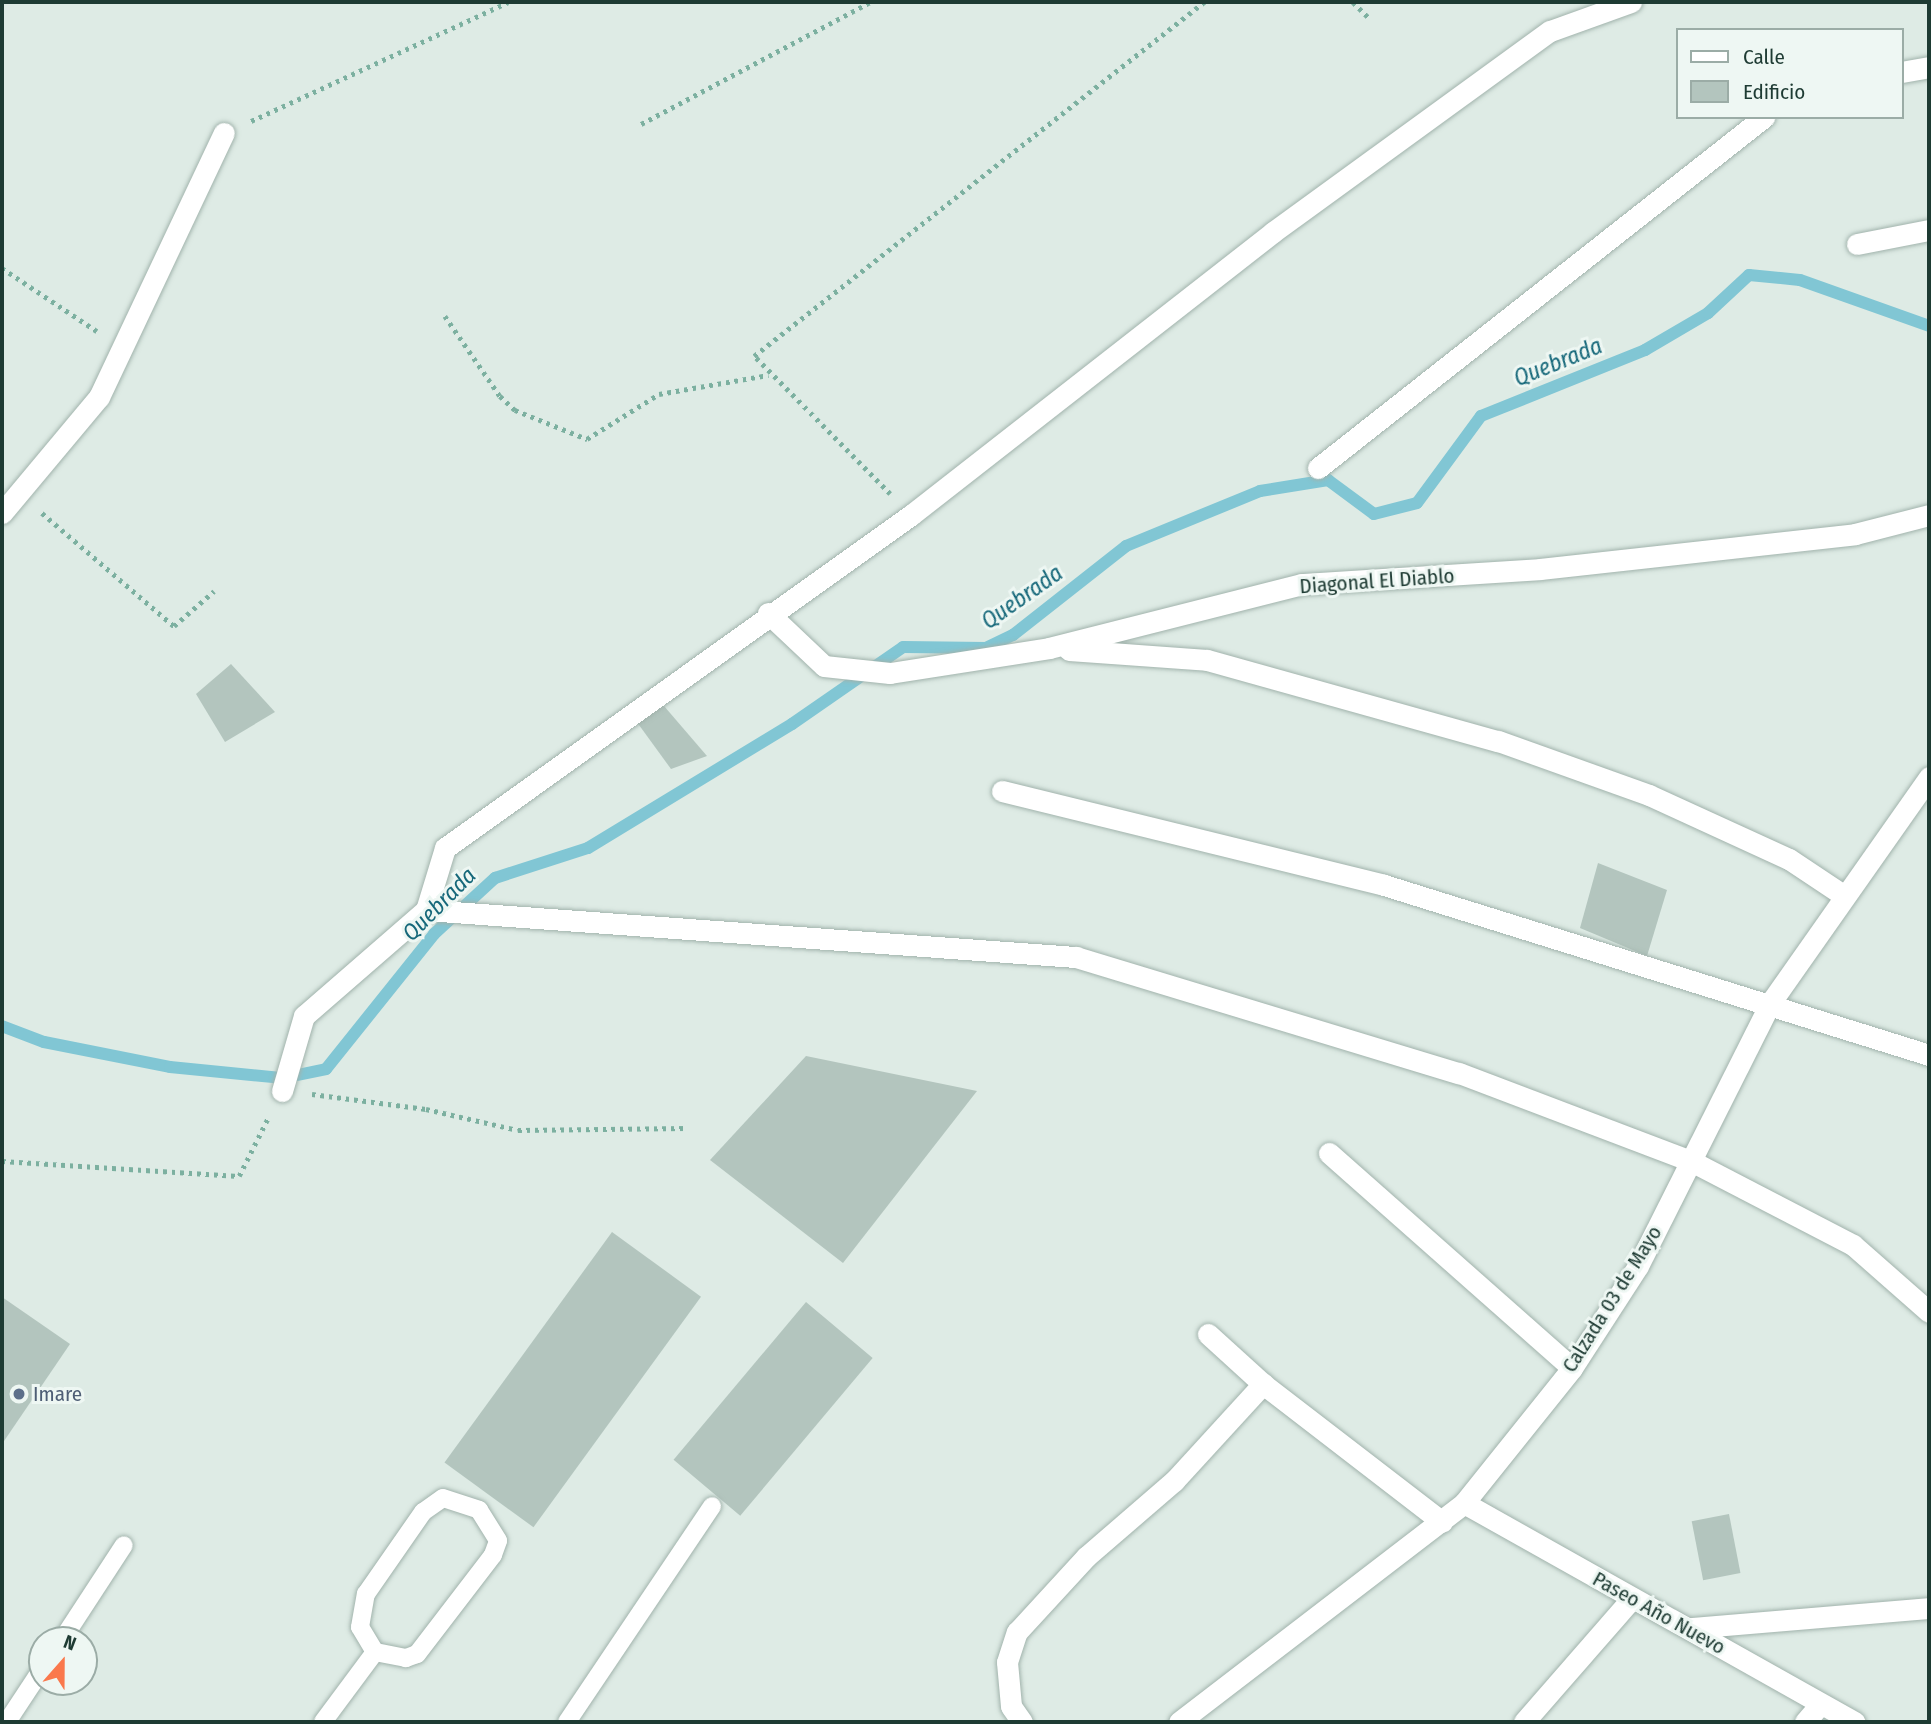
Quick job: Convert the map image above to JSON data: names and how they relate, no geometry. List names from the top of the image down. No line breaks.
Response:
{"streets":{"street":["Diagonal El Diablo","Calzada 03 de Mayo","Paseo Año Nuevo"]},"crossings":[["Calzada 03 de Mayo","Paseo Año Nuevo"]],"water":["Quebrada"],"places":["Imare"],"legend":["Calle","Edificio"],"north":"top"}
